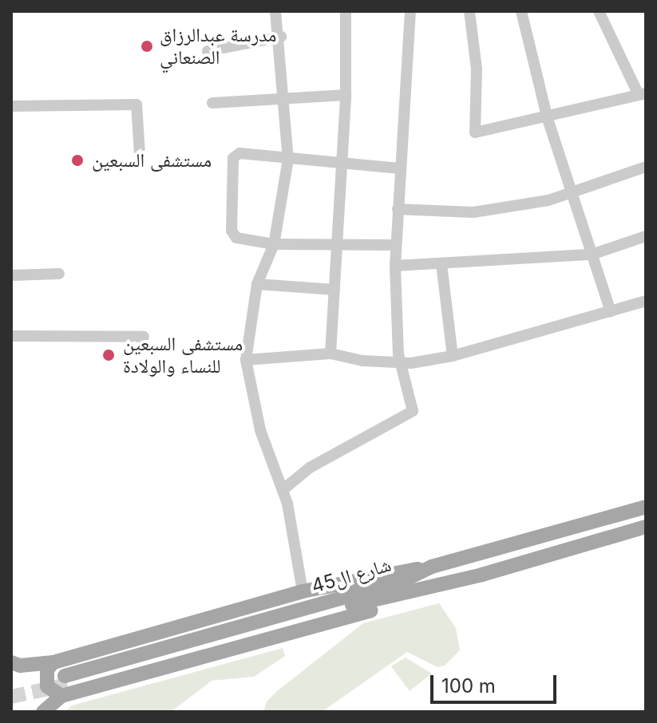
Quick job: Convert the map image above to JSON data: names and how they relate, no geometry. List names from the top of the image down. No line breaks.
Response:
{"streets":{"main road":["شارع ال45"]},"places":["مدرسة عبدالرزاق الصنعاني","مستشفى السبعين","مستشفى السبعين للنساء والولادة"],"scale_bar":"100 m"}
